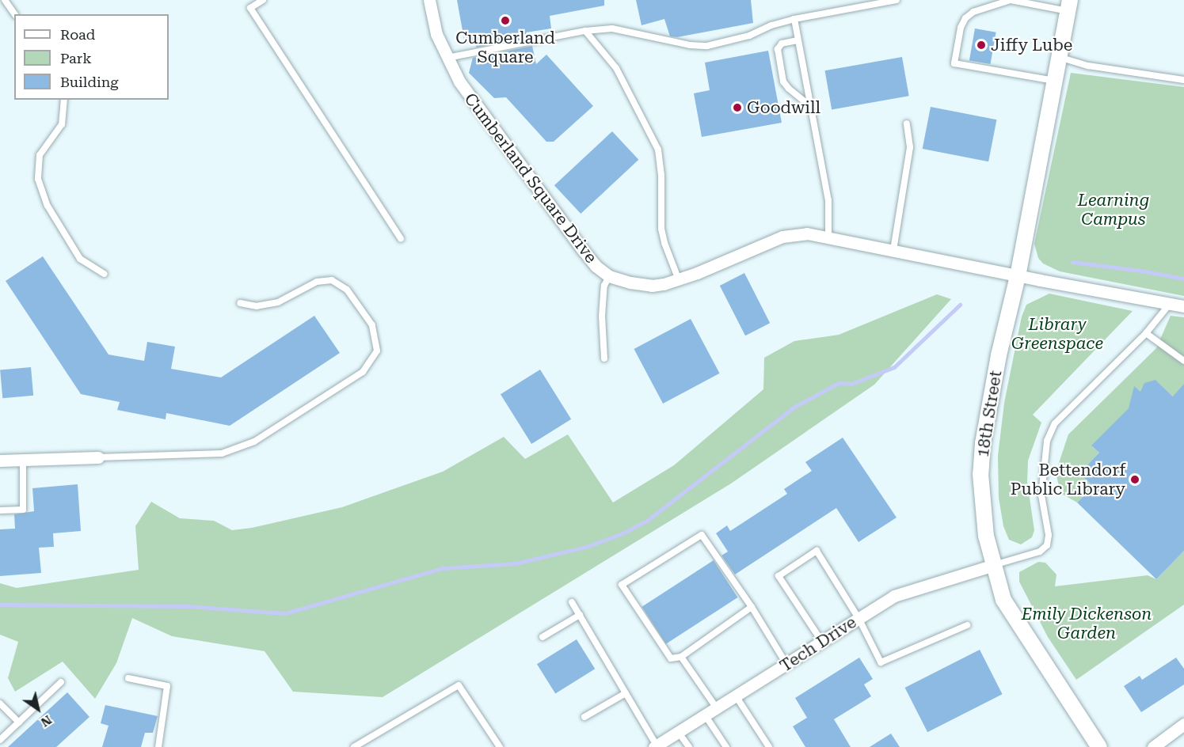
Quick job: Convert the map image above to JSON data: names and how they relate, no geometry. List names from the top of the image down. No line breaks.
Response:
{"streets":{"street":["Cumberland Square Drive","18th Street","Tech Drive"]},"crossings":[["Cumberland Square Drive","18th Street"],["18th Street","Tech Drive"]],"parks":["Learning Campus","Library Greenspace","Emily Dickenson Garden"],"places":["Cumberland Square","Jiffy Lube","Goodwill","Bettendorf Public Library"],"legend":["Road","Park","Building"],"north":"bottom right"}
